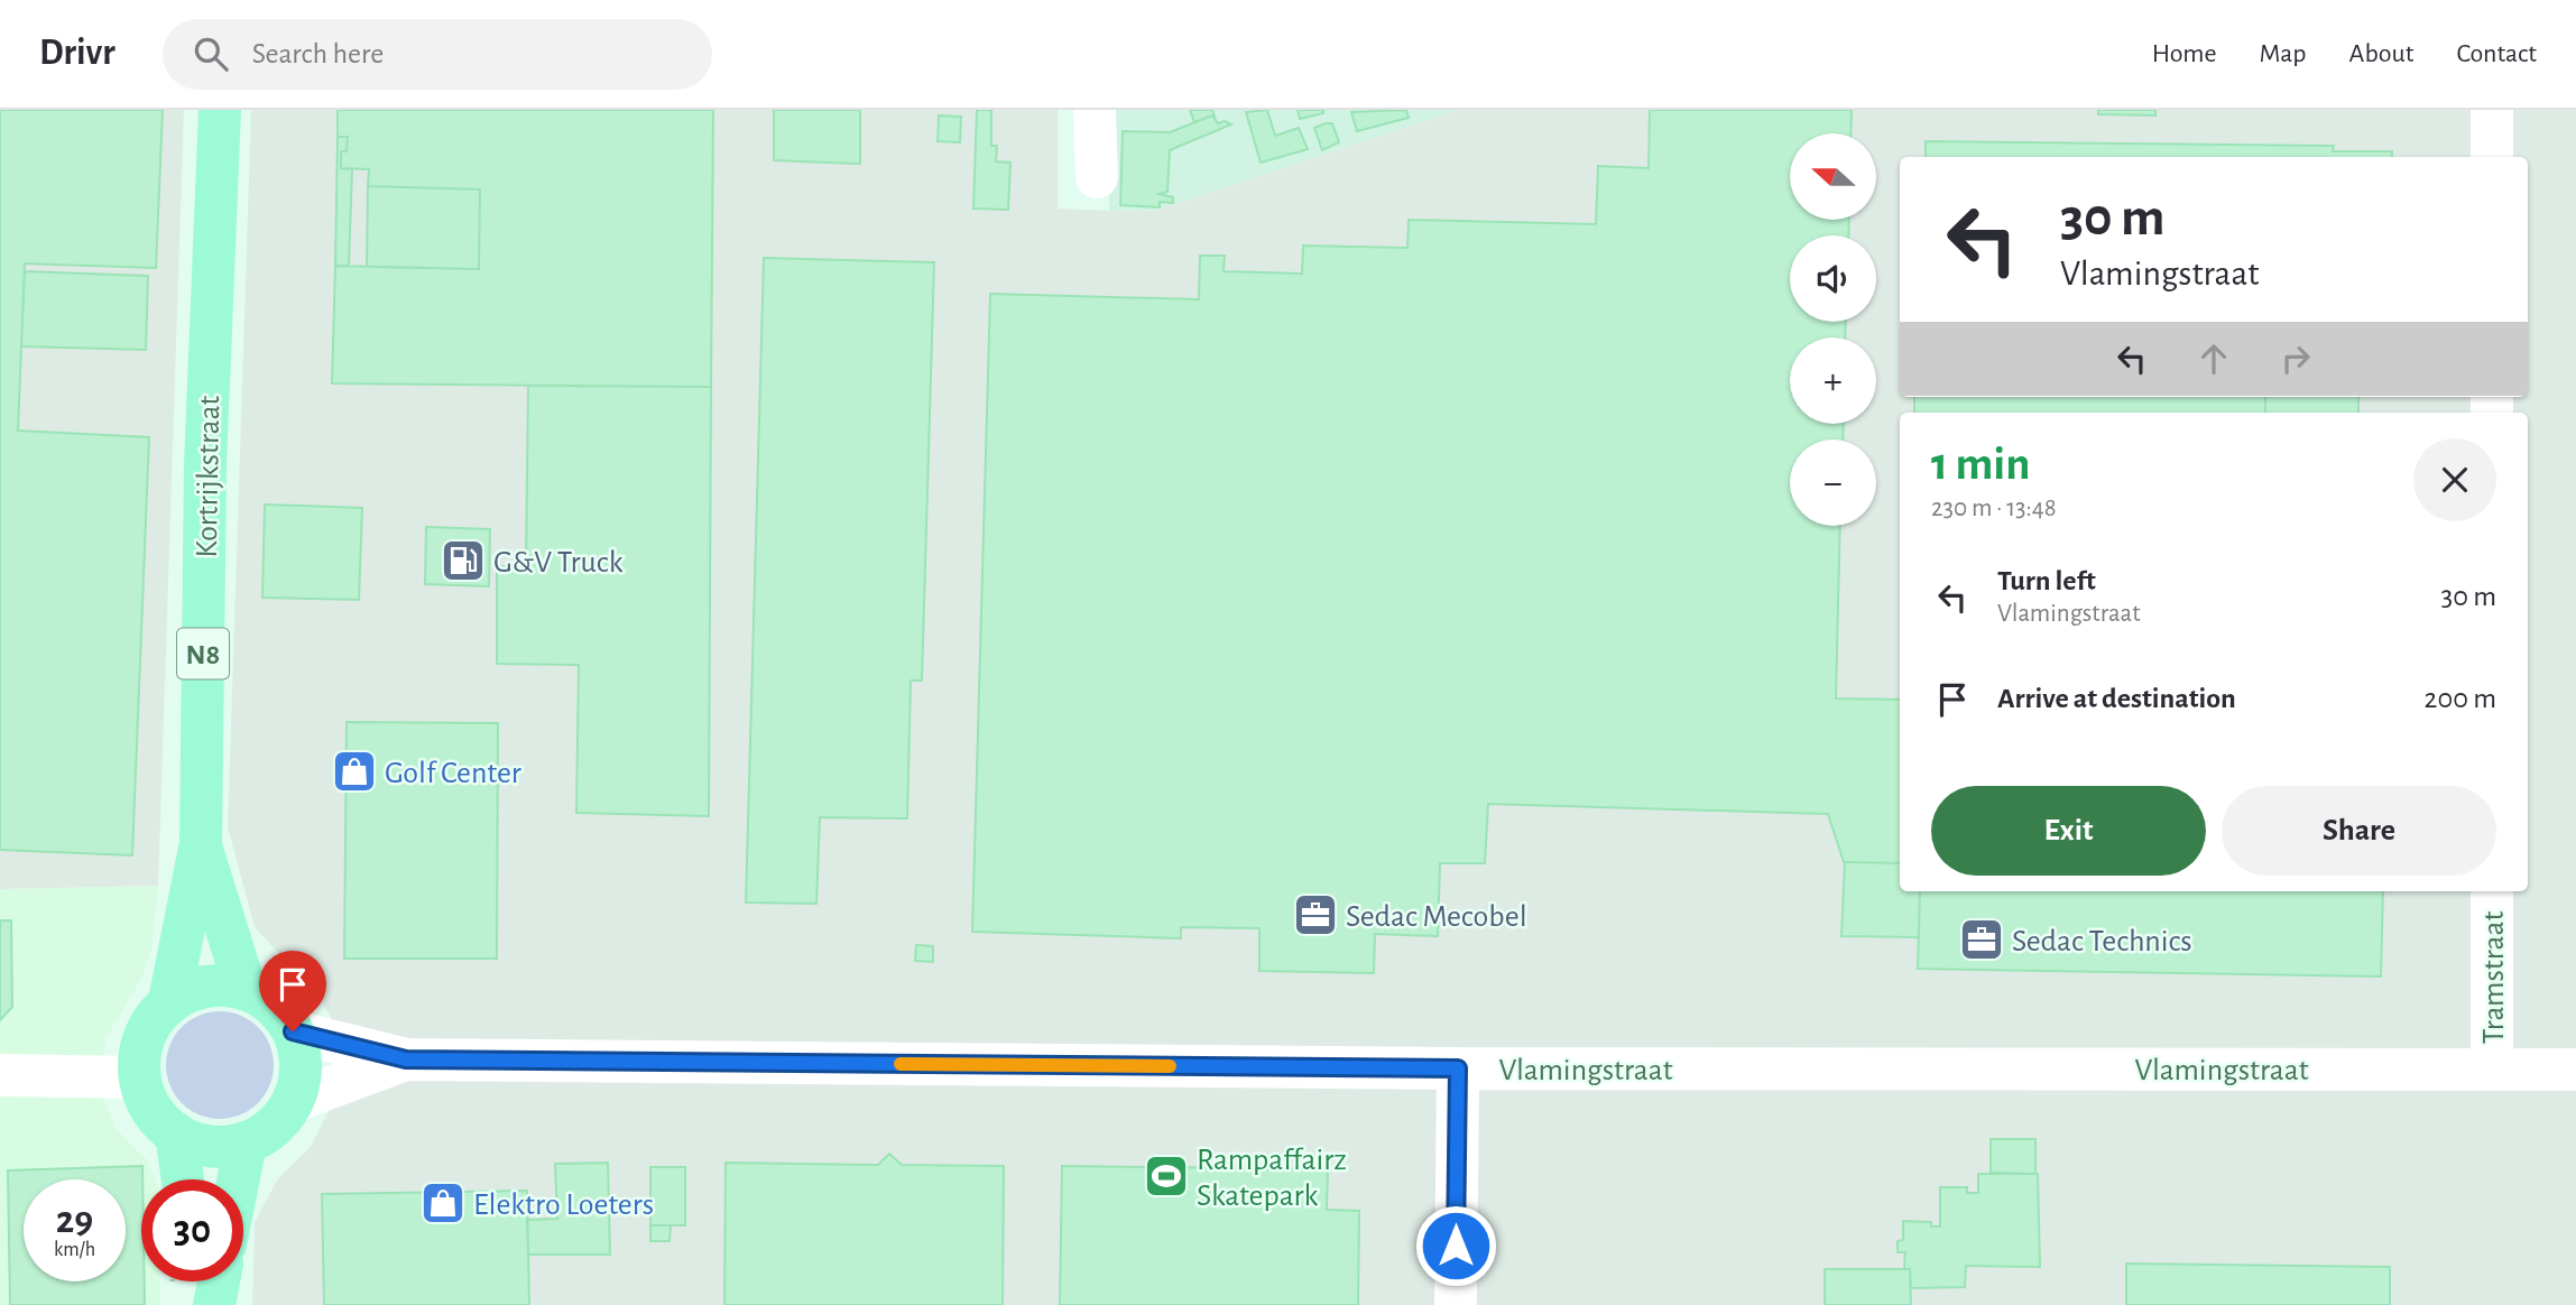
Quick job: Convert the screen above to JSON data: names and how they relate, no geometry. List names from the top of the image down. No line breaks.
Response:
{"streets":{"main road":["Kortrijkstraat","N8"],"street":["Tramstraat","Vlamingstraat"]},"crossings":[["Kortrijkstraat","Vlamingstraat"],["Tramstraat","Vlamingstraat"]],"places":{"fuel station":["G&V Truck"],"shop":["Golf Center","Elektro Loeters"],"office":["Sedac Mecobel","Sedac Technics"],"sports":["Rampaffairz Skatepark"]},"north":"left","page":{"header":"Drivr","search":"Search here","nav":["Home","Map","About","Contact"],"map_buttons":["+","−"],"turn":["30 m","Vlamingstraat"],"heading":["1 min","230 m · 13:48"],"list":[{"name":"Turn left","note":"Vlamingstraat","value":"30 m"},{"name":"Arrive at destination","value":"200 m"}],"buttons":["Exit","Share"],"speed":"29 km/h","limit":"30"}}
